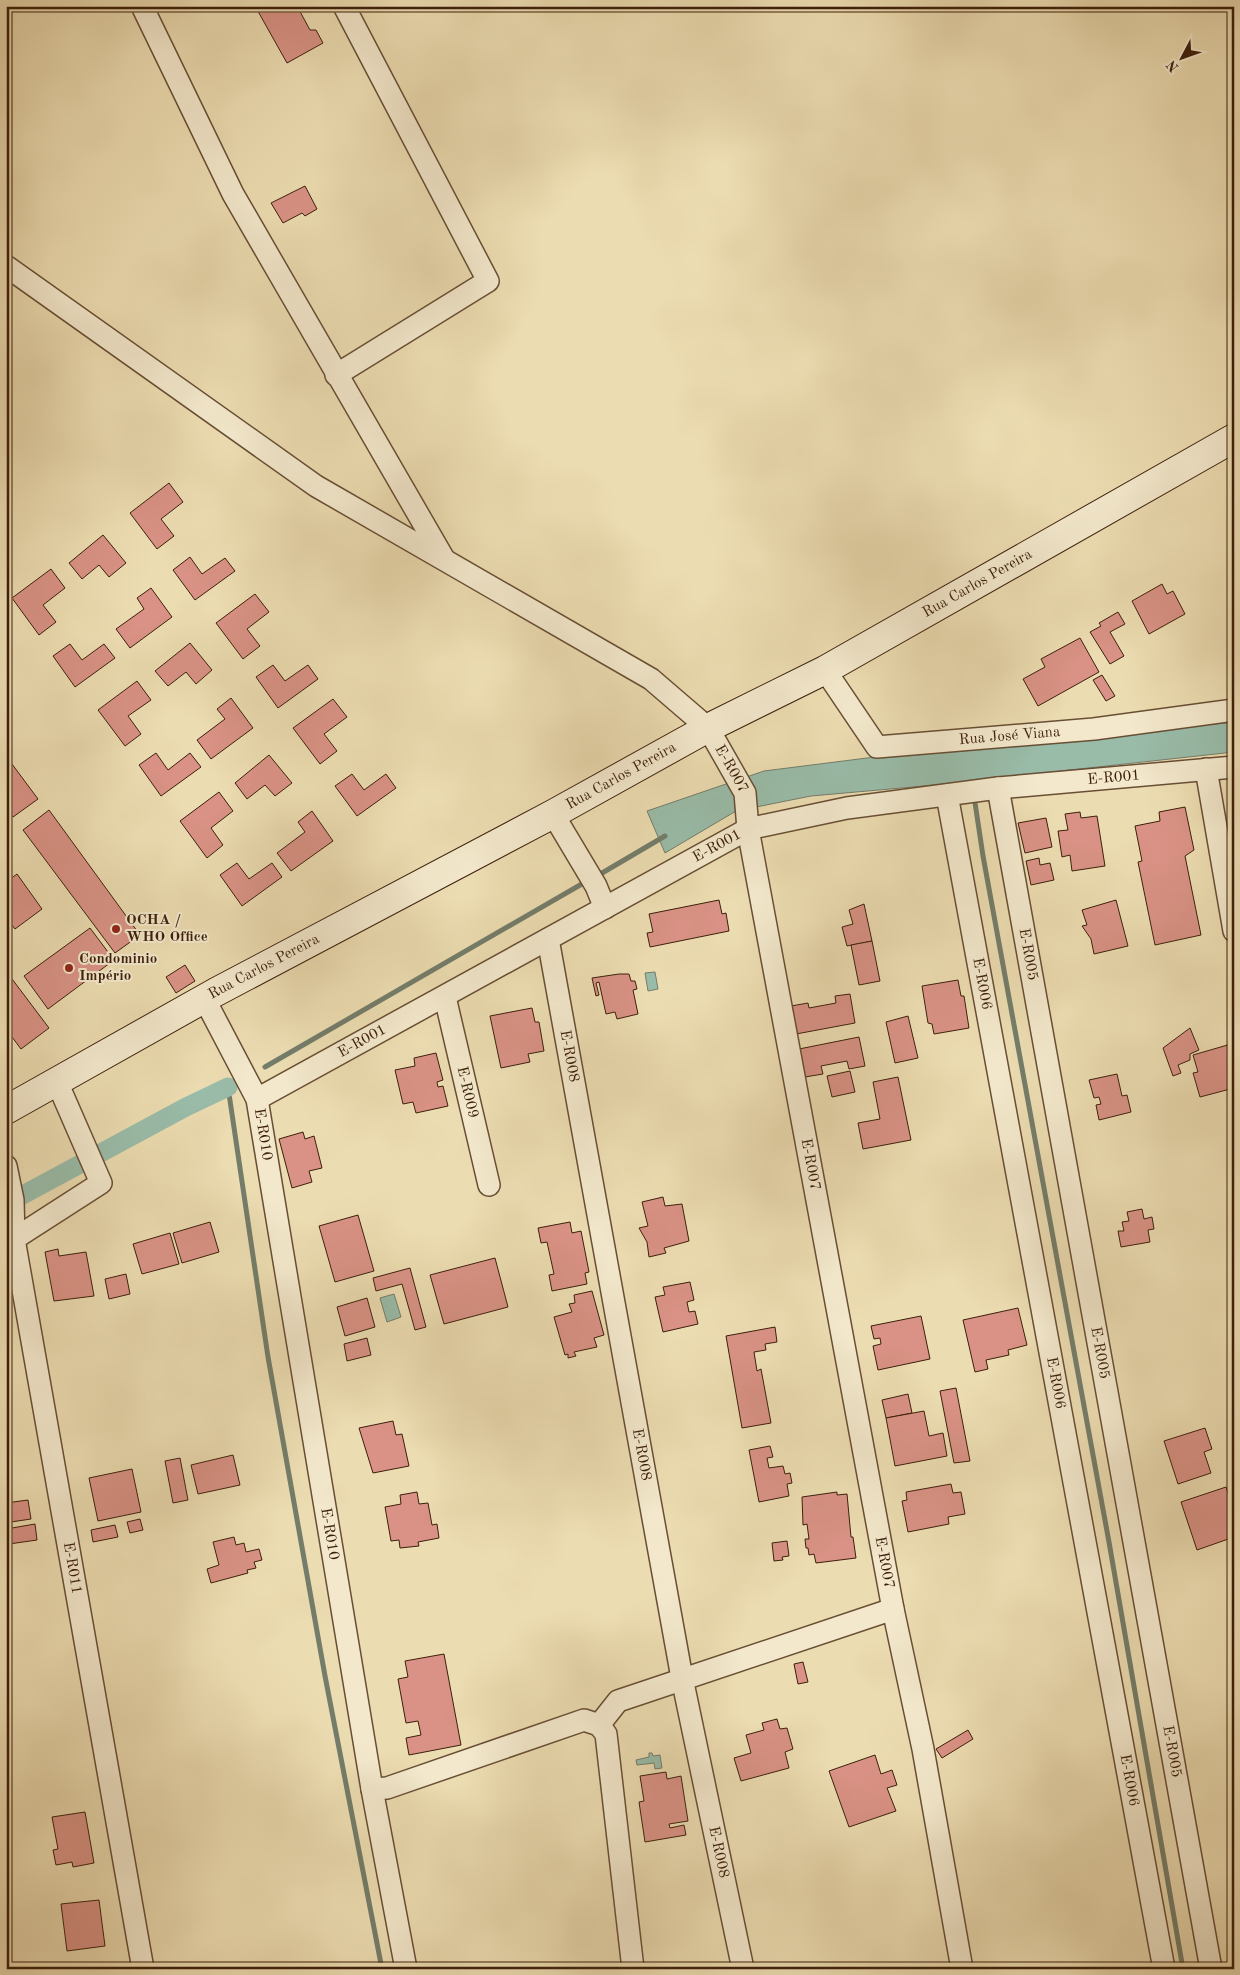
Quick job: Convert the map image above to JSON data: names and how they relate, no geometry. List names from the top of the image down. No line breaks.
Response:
{"streets":{"street":["Rua Carlos Pereira","Rua José Viana","E-R007","E-R001","E-R005","E-R006","E-R008","E-R009","E-R010","E-R011"]},"crossings":[["Rua Carlos Pereira","Rua José Viana"],["Rua Carlos Pereira","E-R007"],["Rua Carlos Pereira","E-R010"],["E-R007","E-R001"],["E-R001","E-R005"],["E-R001","E-R006"],["E-R001","E-R008"],["E-R001","E-R009"],["E-R001","E-R010"]],"places":["OCHA / WHO Office","Condominio Império"],"north":"bottom left"}
